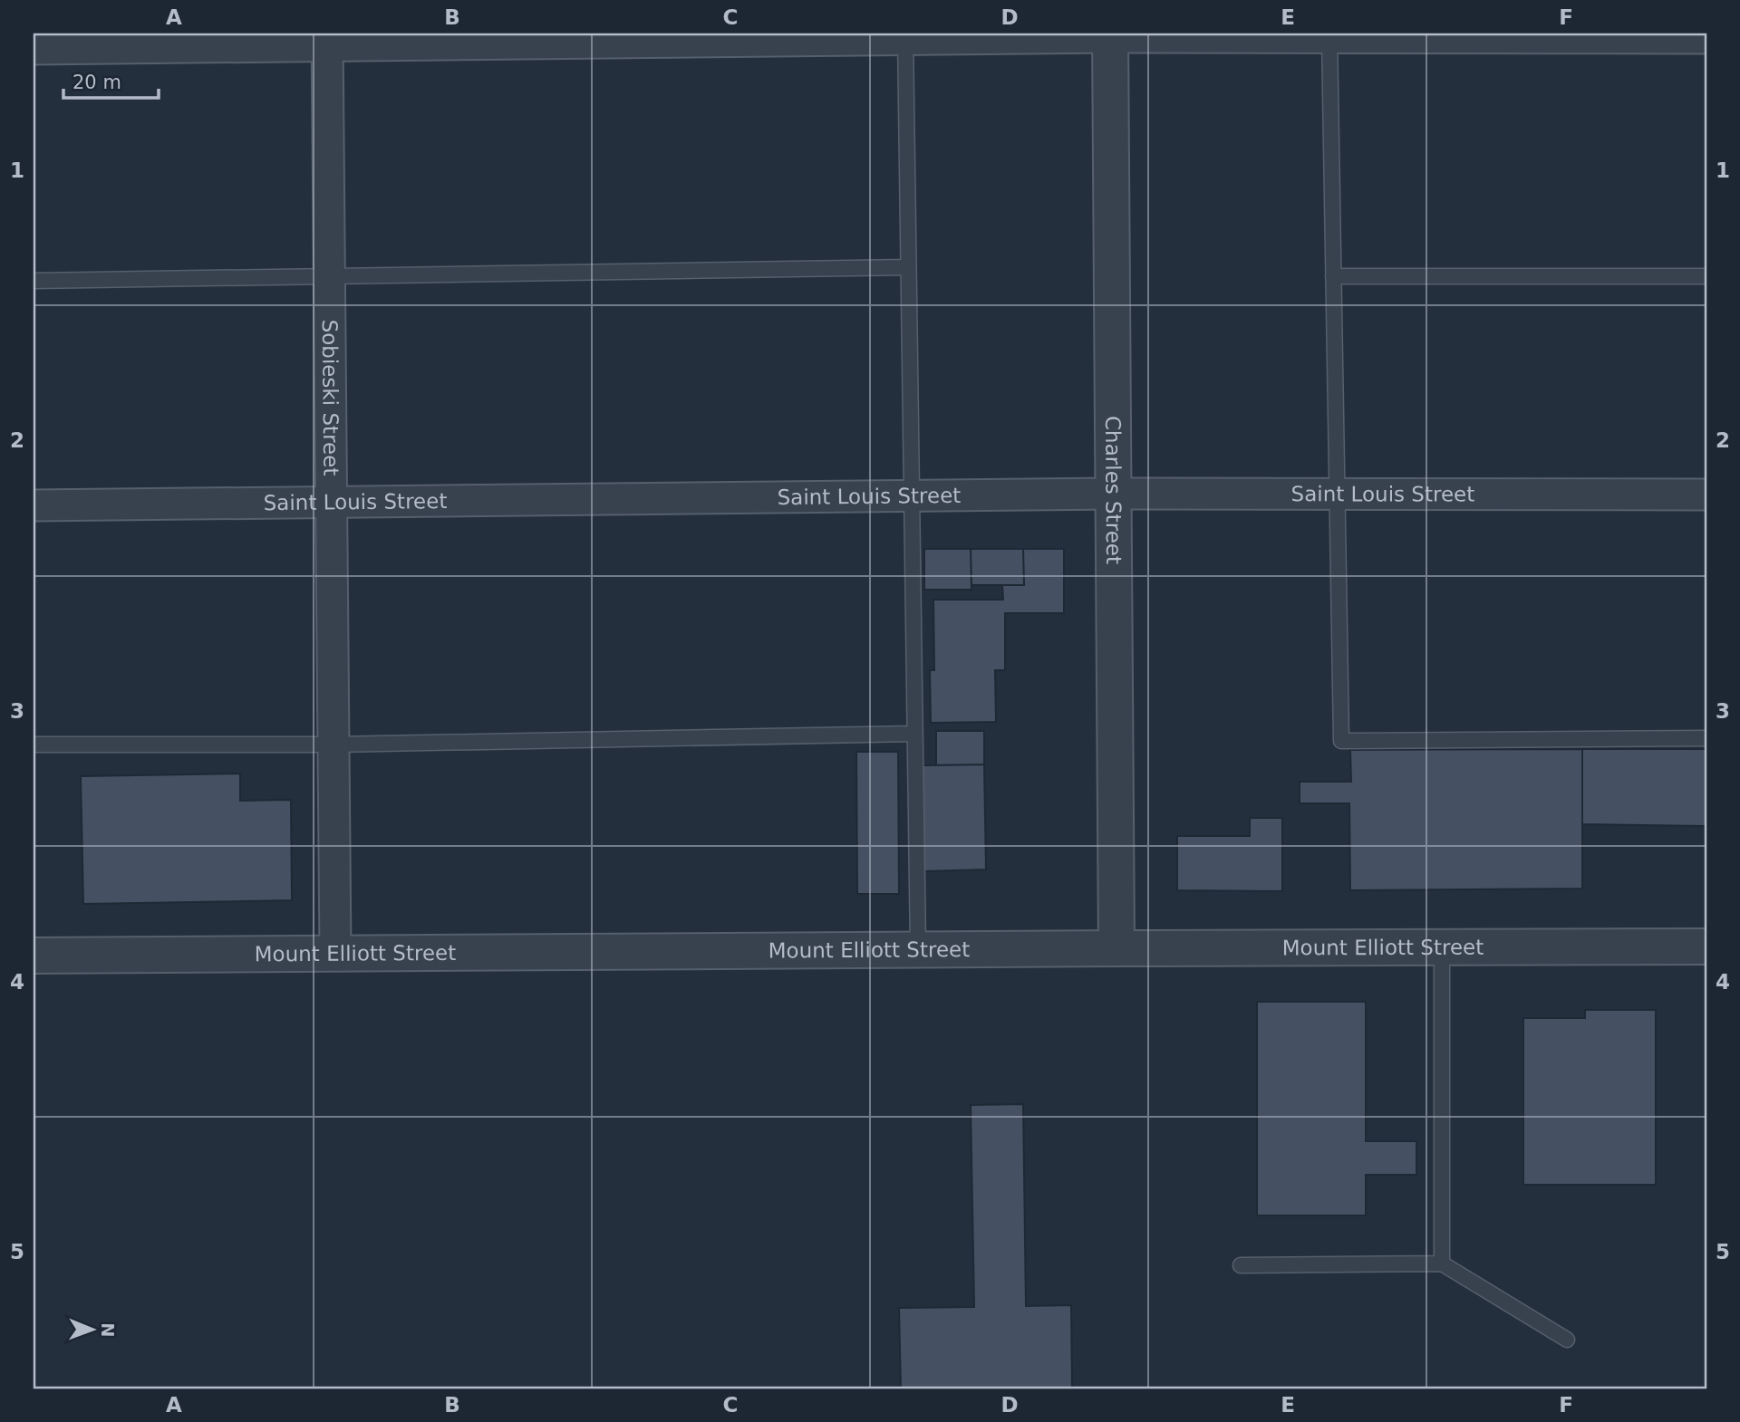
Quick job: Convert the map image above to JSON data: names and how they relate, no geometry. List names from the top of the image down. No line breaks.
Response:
{"streets":{"street":["Sobieski Street","Charles Street","Saint Louis Street","Mount Elliott Street"]},"crossings":[["Sobieski Street","Saint Louis Street"],["Sobieski Street","Mount Elliott Street"],["Charles Street","Saint Louis Street"],["Charles Street","Mount Elliott Street"]],"scale_bar":"20 m","north":"right","grid":{"columns":["A","B","C","D","E","F"],"rows":["1","2","3","4","5"]}}
